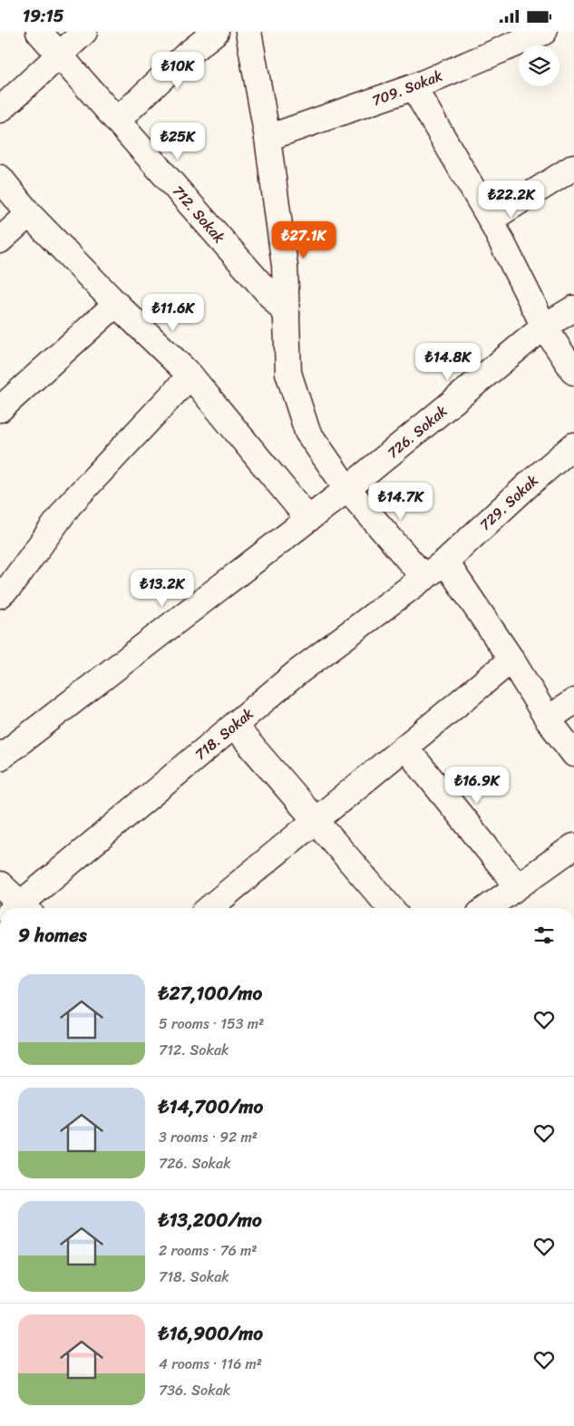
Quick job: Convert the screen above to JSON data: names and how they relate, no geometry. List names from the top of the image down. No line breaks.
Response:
{"streets":{"street":["709. Sokak","712. Sokak","726. Sokak","729. Sokak","718. Sokak"]},"crossings":[["729. Sokak","718. Sokak"]],"page":{"status":"19:15","price":["₺10K","₺25K","₺22.2K","₺27.1K","₺11.6K","₺14.8K","₺14.7K","₺13.2K","₺16.9K"],"heading":"9 homes","list":[{"name":"₺27,100/mo","note":"5 rooms · 153 m² · 712. Sokak"},{"name":"₺14,700/mo","note":"3 rooms · 92 m² · 726. Sokak"},{"name":"₺13,200/mo","note":"2 rooms · 76 m² · 718. Sokak"},{"name":"₺16,900/mo","note":"4 rooms · 116 m² · 736. Sokak"}]}}
